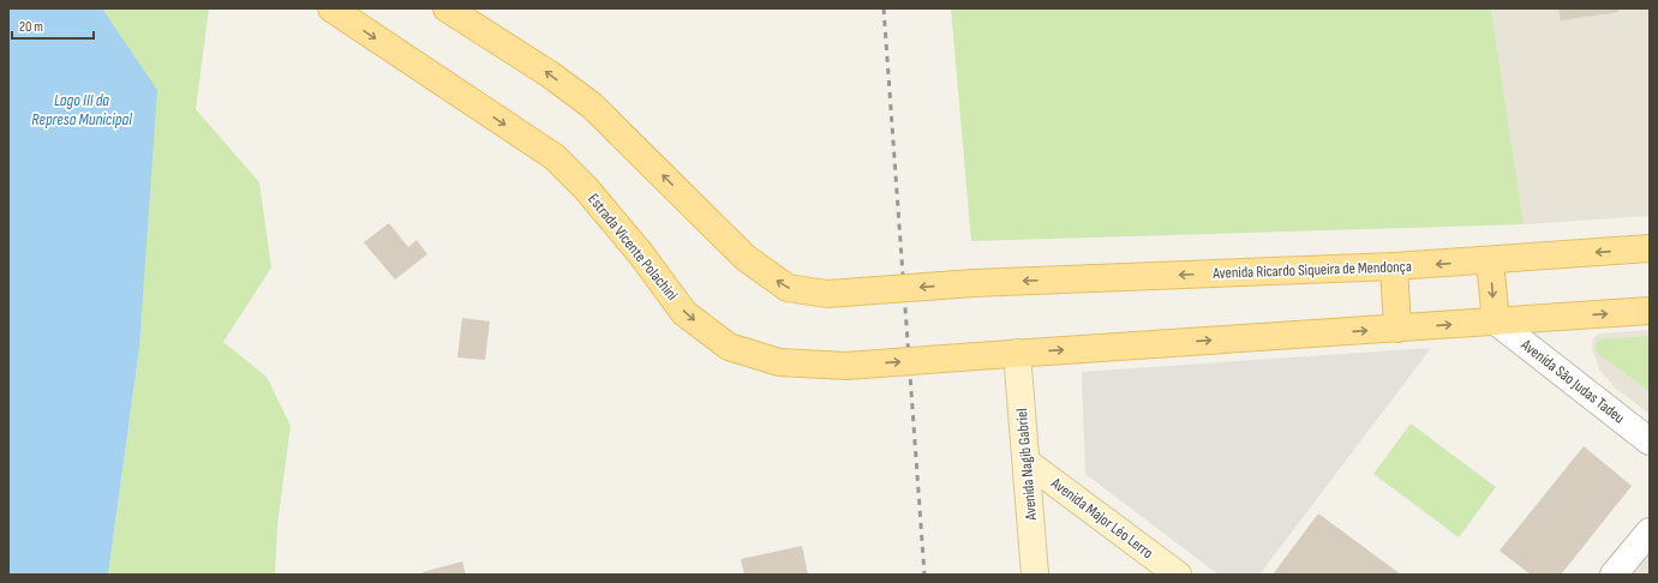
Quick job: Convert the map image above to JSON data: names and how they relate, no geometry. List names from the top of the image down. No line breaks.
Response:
{"streets":{"main road":["Estrada Vicente Polachini","Avenida Ricardo Siqueira de Mendonça"],"street":["Avenida São Judas Tadeu","Avenida Nagib Gabriel","Avenida Major Léo Lerro"]},"crossings":[["Estrada Vicente Polachini","Avenida Nagib Gabriel"],["Avenida Nagib Gabriel","Avenida Major Léo Lerro"]],"one_way":["Estrada Vicente Polachini"],"water":["Lago III da Represa Municipal"],"scale_bar":"20 m"}
